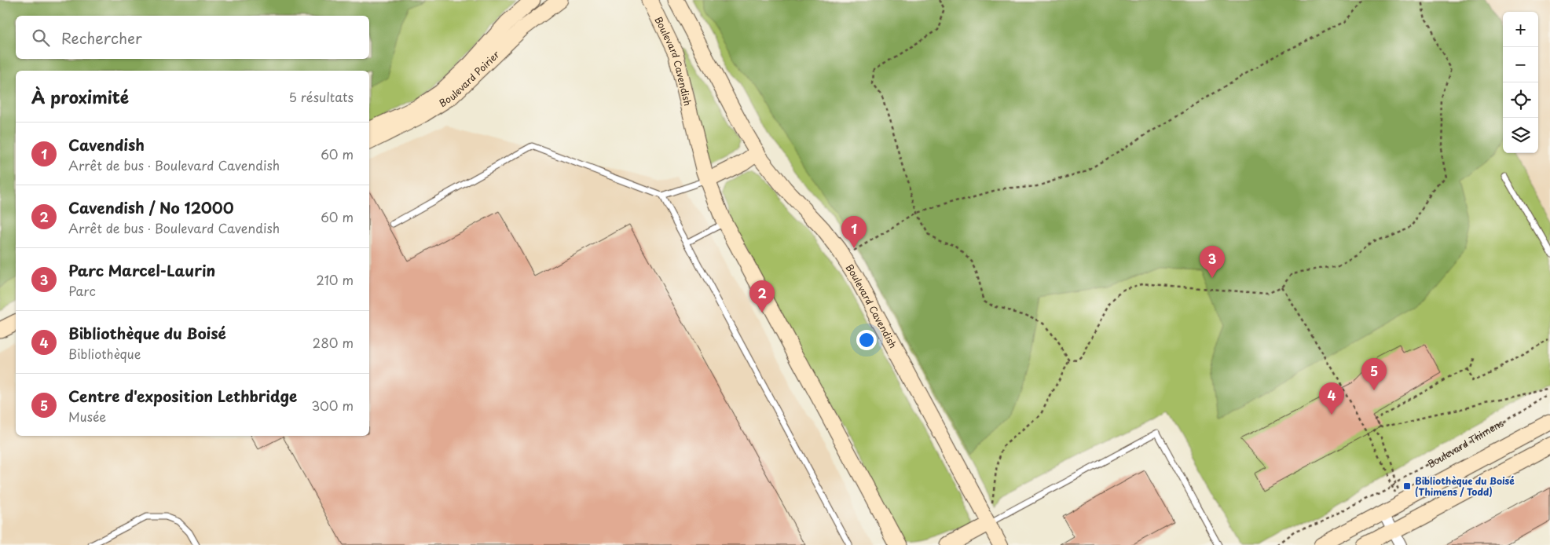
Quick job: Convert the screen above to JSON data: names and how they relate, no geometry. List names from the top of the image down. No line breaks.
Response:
{"streets":{"main road":["Boulevard Cavendish","Boulevard Poirier"],"path":["Boulevard Thimens"]},"places":{"transit":["Bibliothèque du Boisé (Thimens / Todd)"]},"page":{"map_buttons":["+","−"],"search":"Rechercher","heading":["À proximité","5 résultats"],"list":[{"mark":"1","name":"Cavendish","note":"Arrêt de bus · Boulevard Cavendish","value":"60 m"},{"mark":"2","name":"Cavendish / No 12000","note":"Arrêt de bus · Boulevard Cavendish","value":"60 m"},{"mark":"3","name":"Parc Marcel-Laurin","note":"Parc","value":"210 m"},{"mark":"4","name":"Bibliothèque du Boisé","note":"Bibliothèque","value":"280 m"},{"mark":"5","name":"Centre d'exposition Lethbridge","note":"Musée","value":"300 m"}],"pins":["1","3","2","5","4"]}}
